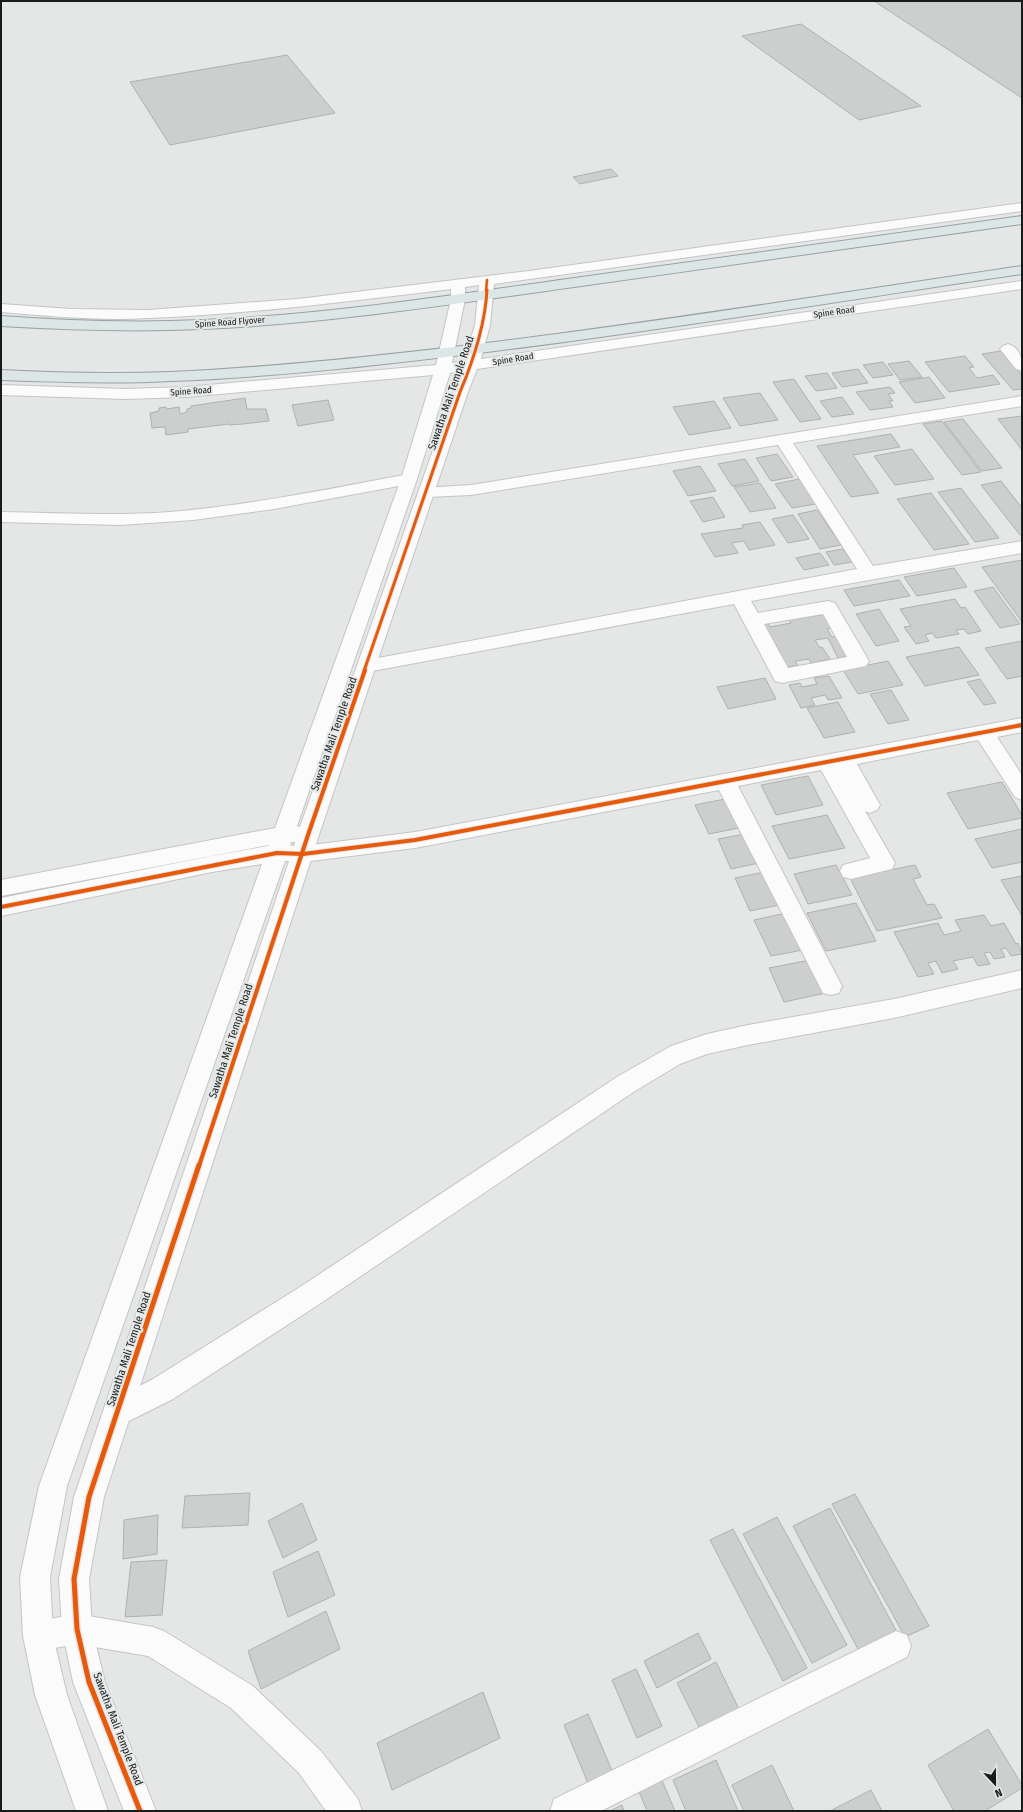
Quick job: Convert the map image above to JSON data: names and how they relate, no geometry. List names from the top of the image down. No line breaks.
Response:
{"streets":{"main road":["Spine Road","Spine Road Flyover"],"street":["Sawatha Mali Temple Road"]},"crossings":[["Spine Road","Sawatha Mali Temple Road"],["Spine Road Flyover","Sawatha Mali Temple Road"]],"north":"bottom"}
